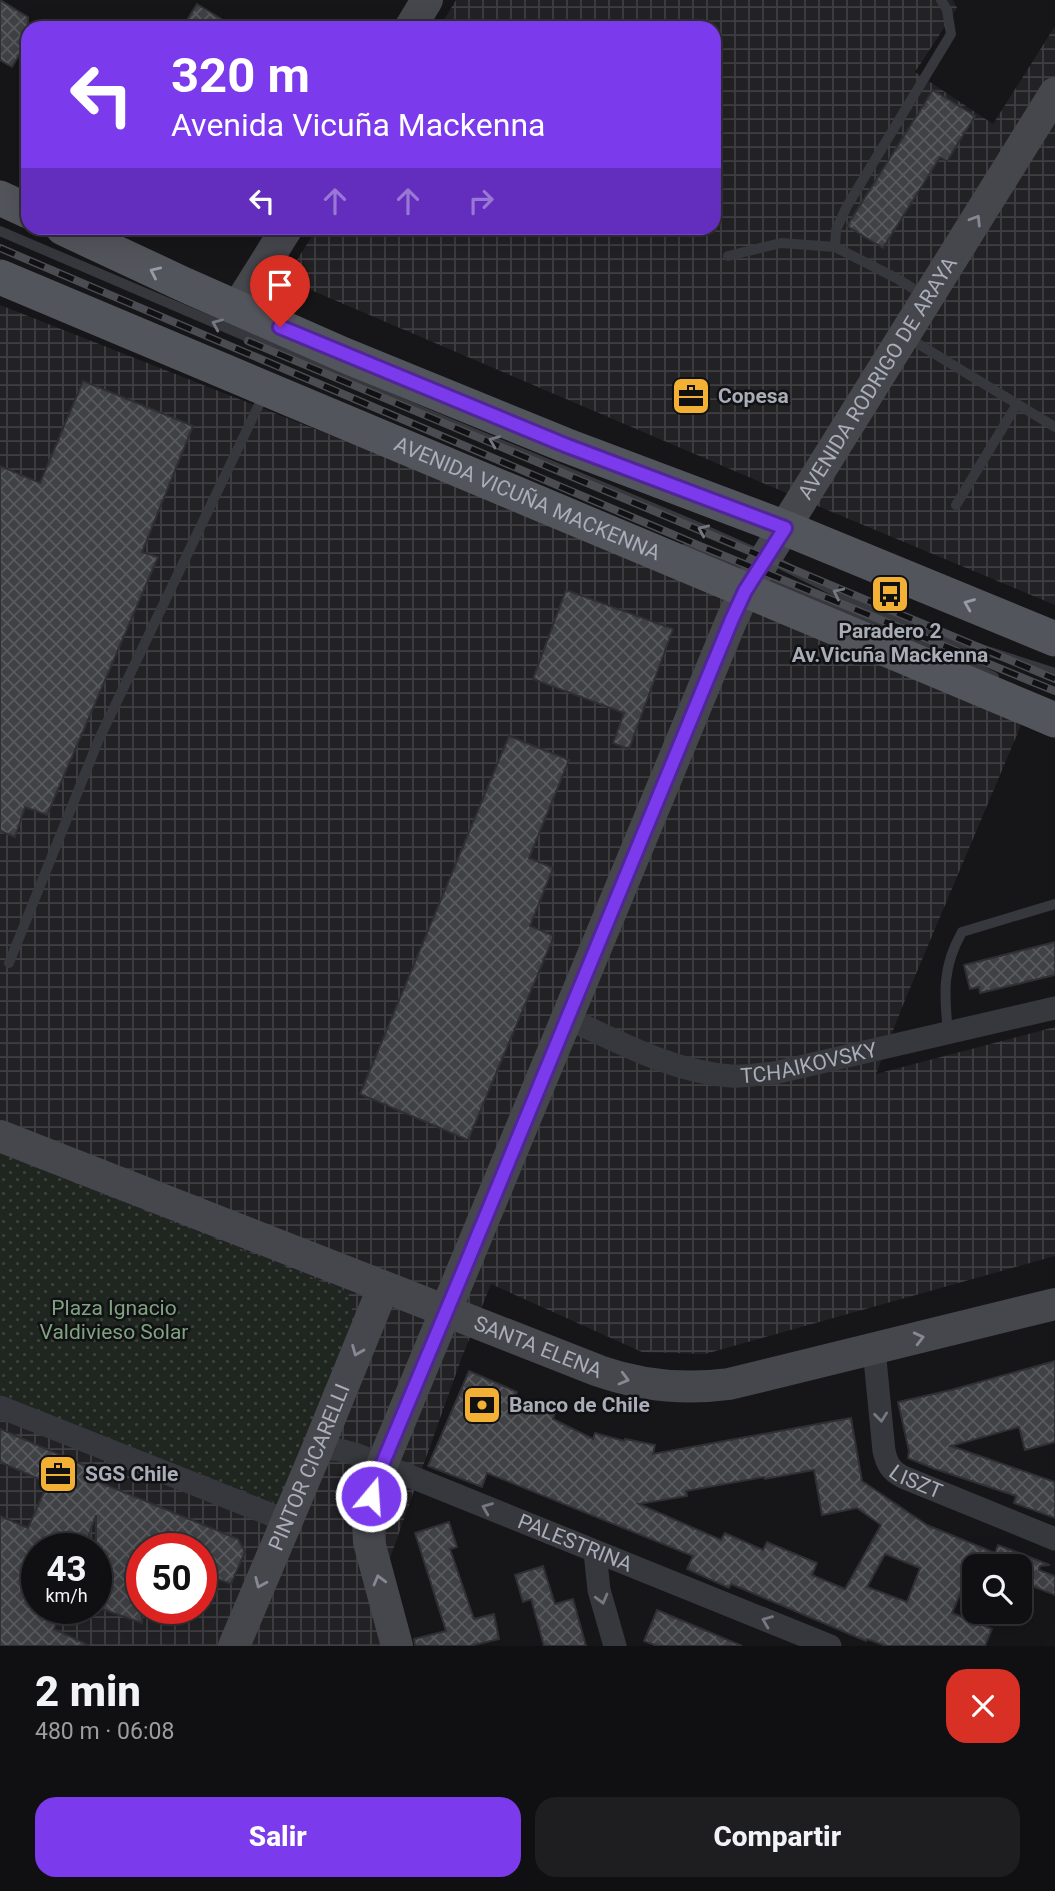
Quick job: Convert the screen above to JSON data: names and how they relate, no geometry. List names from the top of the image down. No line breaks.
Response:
{"streets":{"main road":["AVENIDA RODRIGO DE ARAYA","AVENIDA VICUÑA MACKENNA","SANTA ELENA","PINTOR CICARELLI"],"street":["TCHAIKOVSKY","LISZT","PALESTRINA"]},"crossings":[["AVENIDA RODRIGO DE ARAYA","AVENIDA VICUÑA MACKENNA"],["AVENIDA RODRIGO DE ARAYA","TCHAIKOVSKY"],["AVENIDA RODRIGO DE ARAYA","SANTA ELENA"],["AVENIDA RODRIGO DE ARAYA","PALESTRINA"],["SANTA ELENA","PINTOR CICARELLI"],["SANTA ELENA","LISZT"],["PINTOR CICARELLI","PALESTRINA"]],"one_way":["SANTA ELENA","PINTOR CICARELLI","LISZT","PALESTRINA"],"parks":["Plaza Ignacio Valdivieso Solar"],"places":{"office":["Copesa","SGS Chile"],"bus stop":["Paradero 2 Av.Vicuña Mackenna"],"bank":["Banco de Chile"]},"page":{"turn":["320 m","Avenida Vicuña Mackenna"],"speed":"43 km/h","limit":"50","heading":["2 min","480 m · 06:08"],"buttons":["Salir","Compartir"]}}
